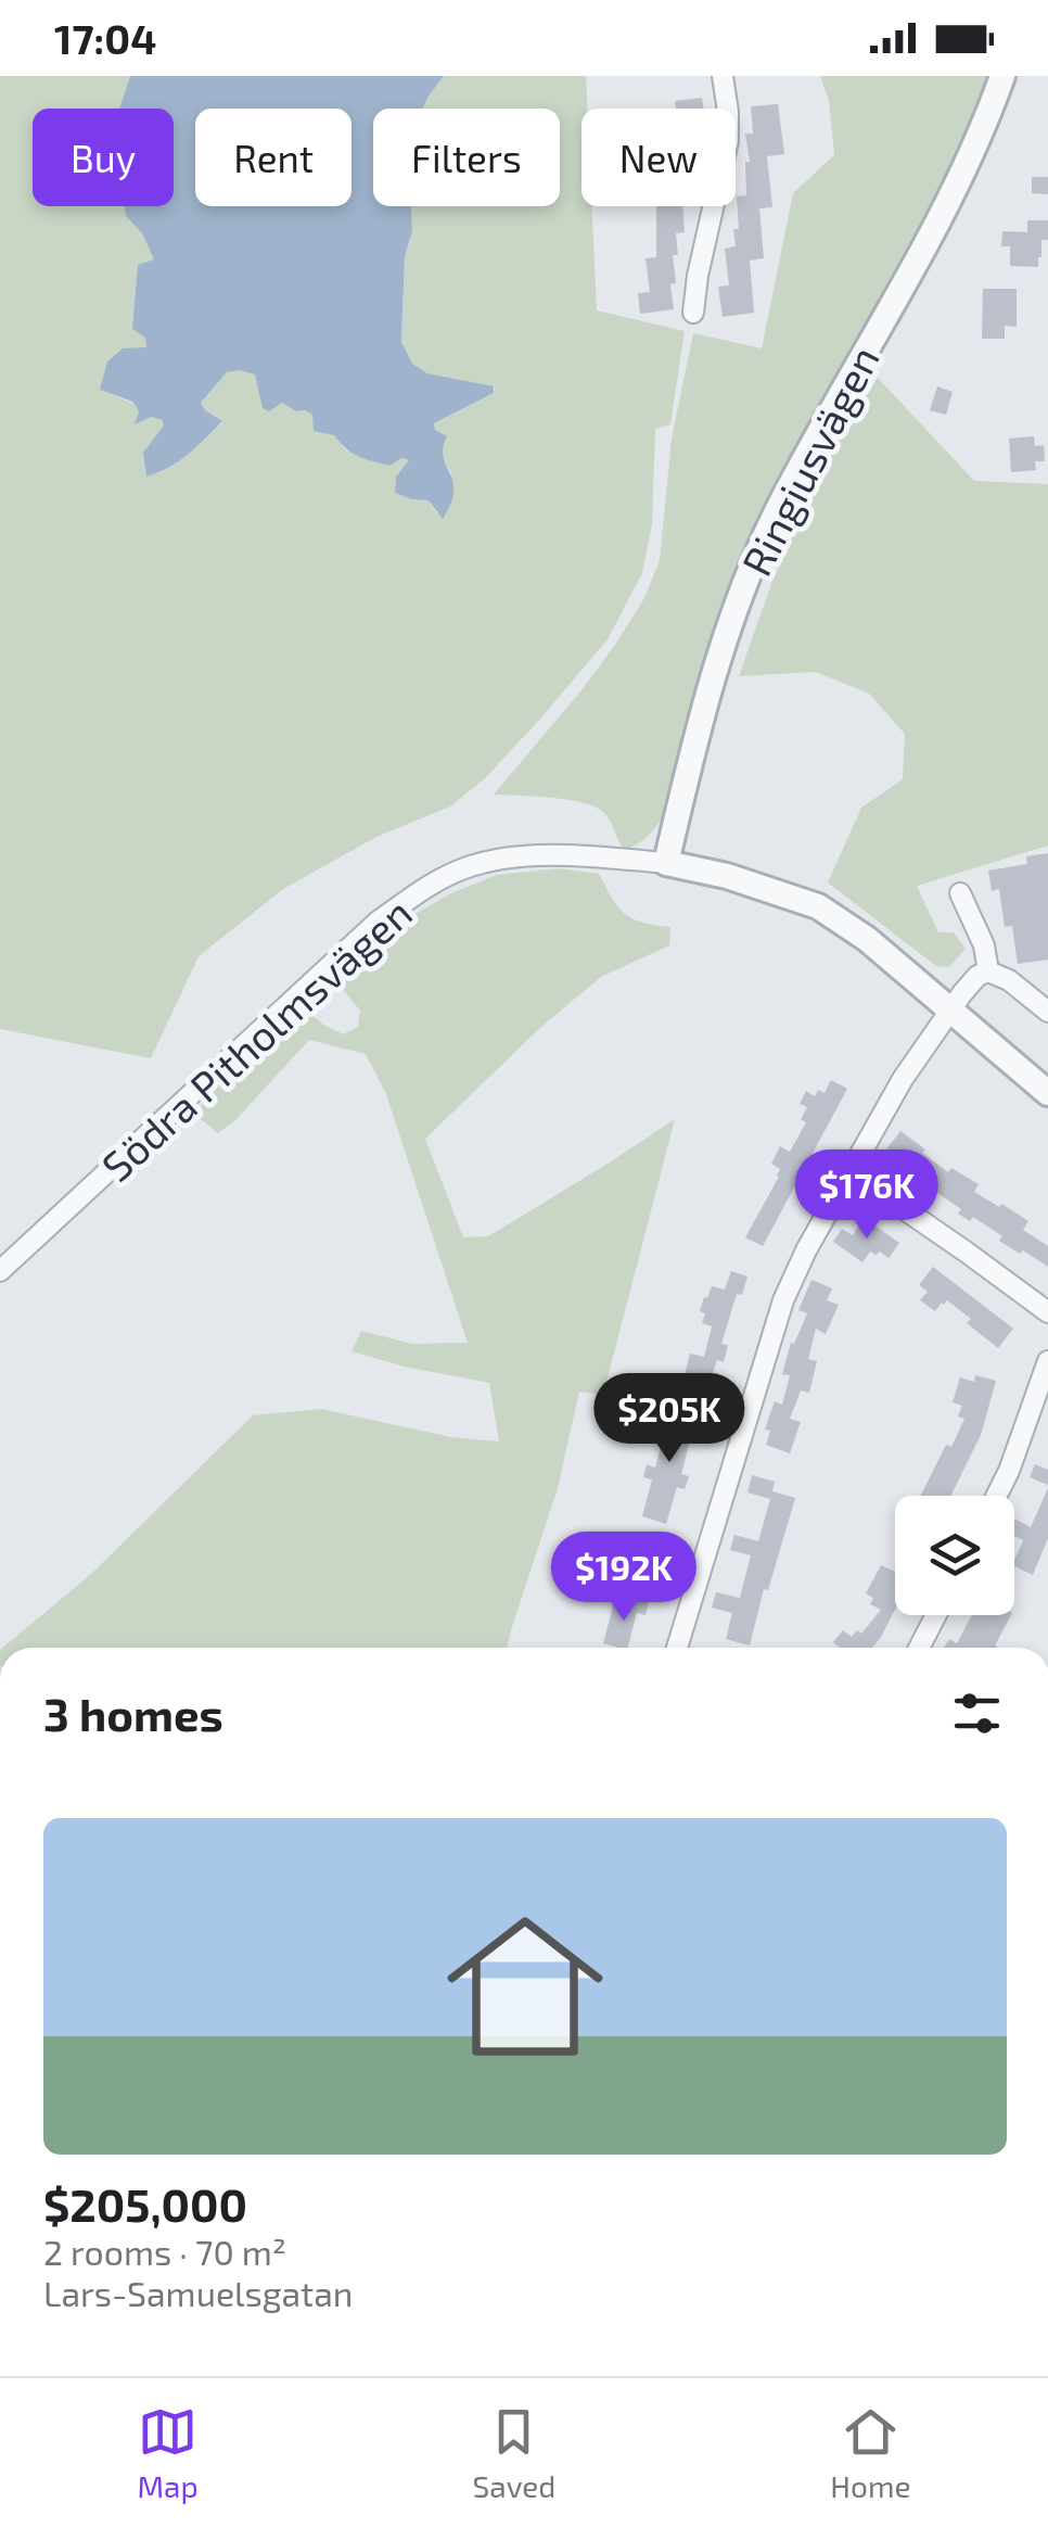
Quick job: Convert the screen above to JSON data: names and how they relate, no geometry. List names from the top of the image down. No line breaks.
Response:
{"streets":{"street":["Ringiusvägen","Södra Pitholmsvägen"]},"crossings":[["Ringiusvägen","Södra Pitholmsvägen"]],"page":{"status":"17:04","chip":["Buy","Rent","Filters","New"],"price":["$176K","$205K","$192K"],"heading":"3 homes","list":[{"name":"$205,000","note":"2 rooms · 70 m² · Lars-Samuelsgatan"}],"tabs":["Map","Saved","Home"]}}
